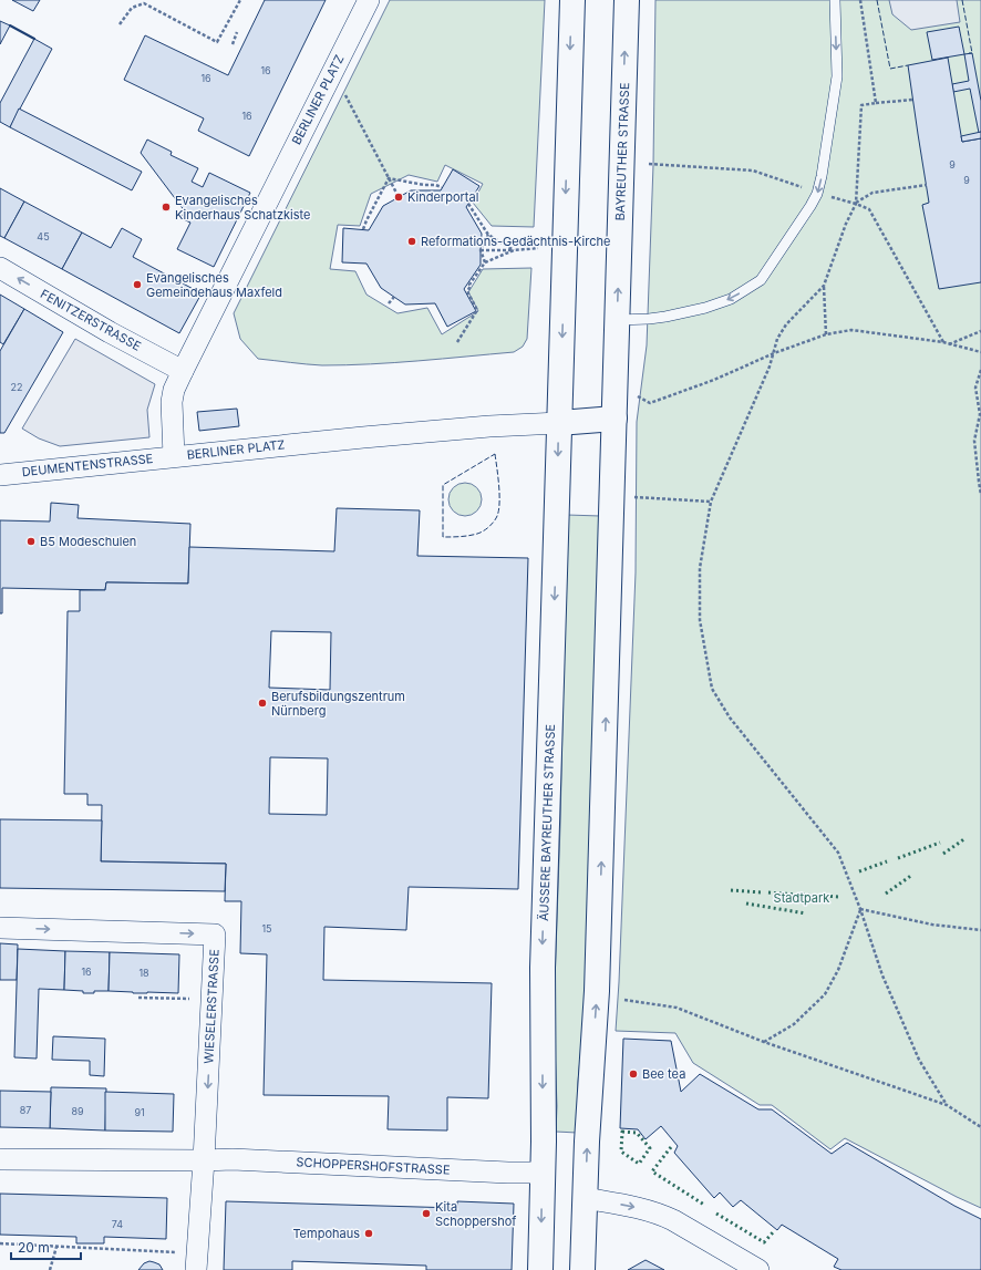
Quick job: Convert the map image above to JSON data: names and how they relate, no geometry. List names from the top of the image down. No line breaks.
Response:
{"streets":{"main road":["BAYREUTHER STRASSE","ÄUSSERE BAYREUTHER STRASSE"],"street":["BERLINER PLATZ","FENITZERSTRASSE","DEUMENTENSTRASSE","WIESELERSTRASSE","SCHOPPERSHOFSTRASSE"]},"crossings":[["BERLINER PLATZ","FENITZERSTRASSE"],["BERLINER PLATZ","DEUMENTENSTRASSE"],["BERLINER PLATZ","ÄUSSERE BAYREUTHER STRASSE"],["ÄUSSERE BAYREUTHER STRASSE","SCHOPPERSHOFSTRASSE"],["WIESELERSTRASSE","SCHOPPERSHOFSTRASSE"]],"one_way":["BAYREUTHER STRASSE","FENITZERSTRASSE"],"parks":["Stadtpark"],"places":["Kinderportal","Evangelisches Kinderhaus Schatzkiste","Reformations-Gedächtnis-Kirche","Evangelisches Gemeindehaus Maxfeld","B5 Modeschulen","Berufsbildungszentrum Nürnberg","Bee tea","Kita Schoppershof","Tempohaus"],"house_numbers":["16","16","16","9","9","45","22","15","16","18","87","89","91","74"],"scale_bar":"20 m"}
